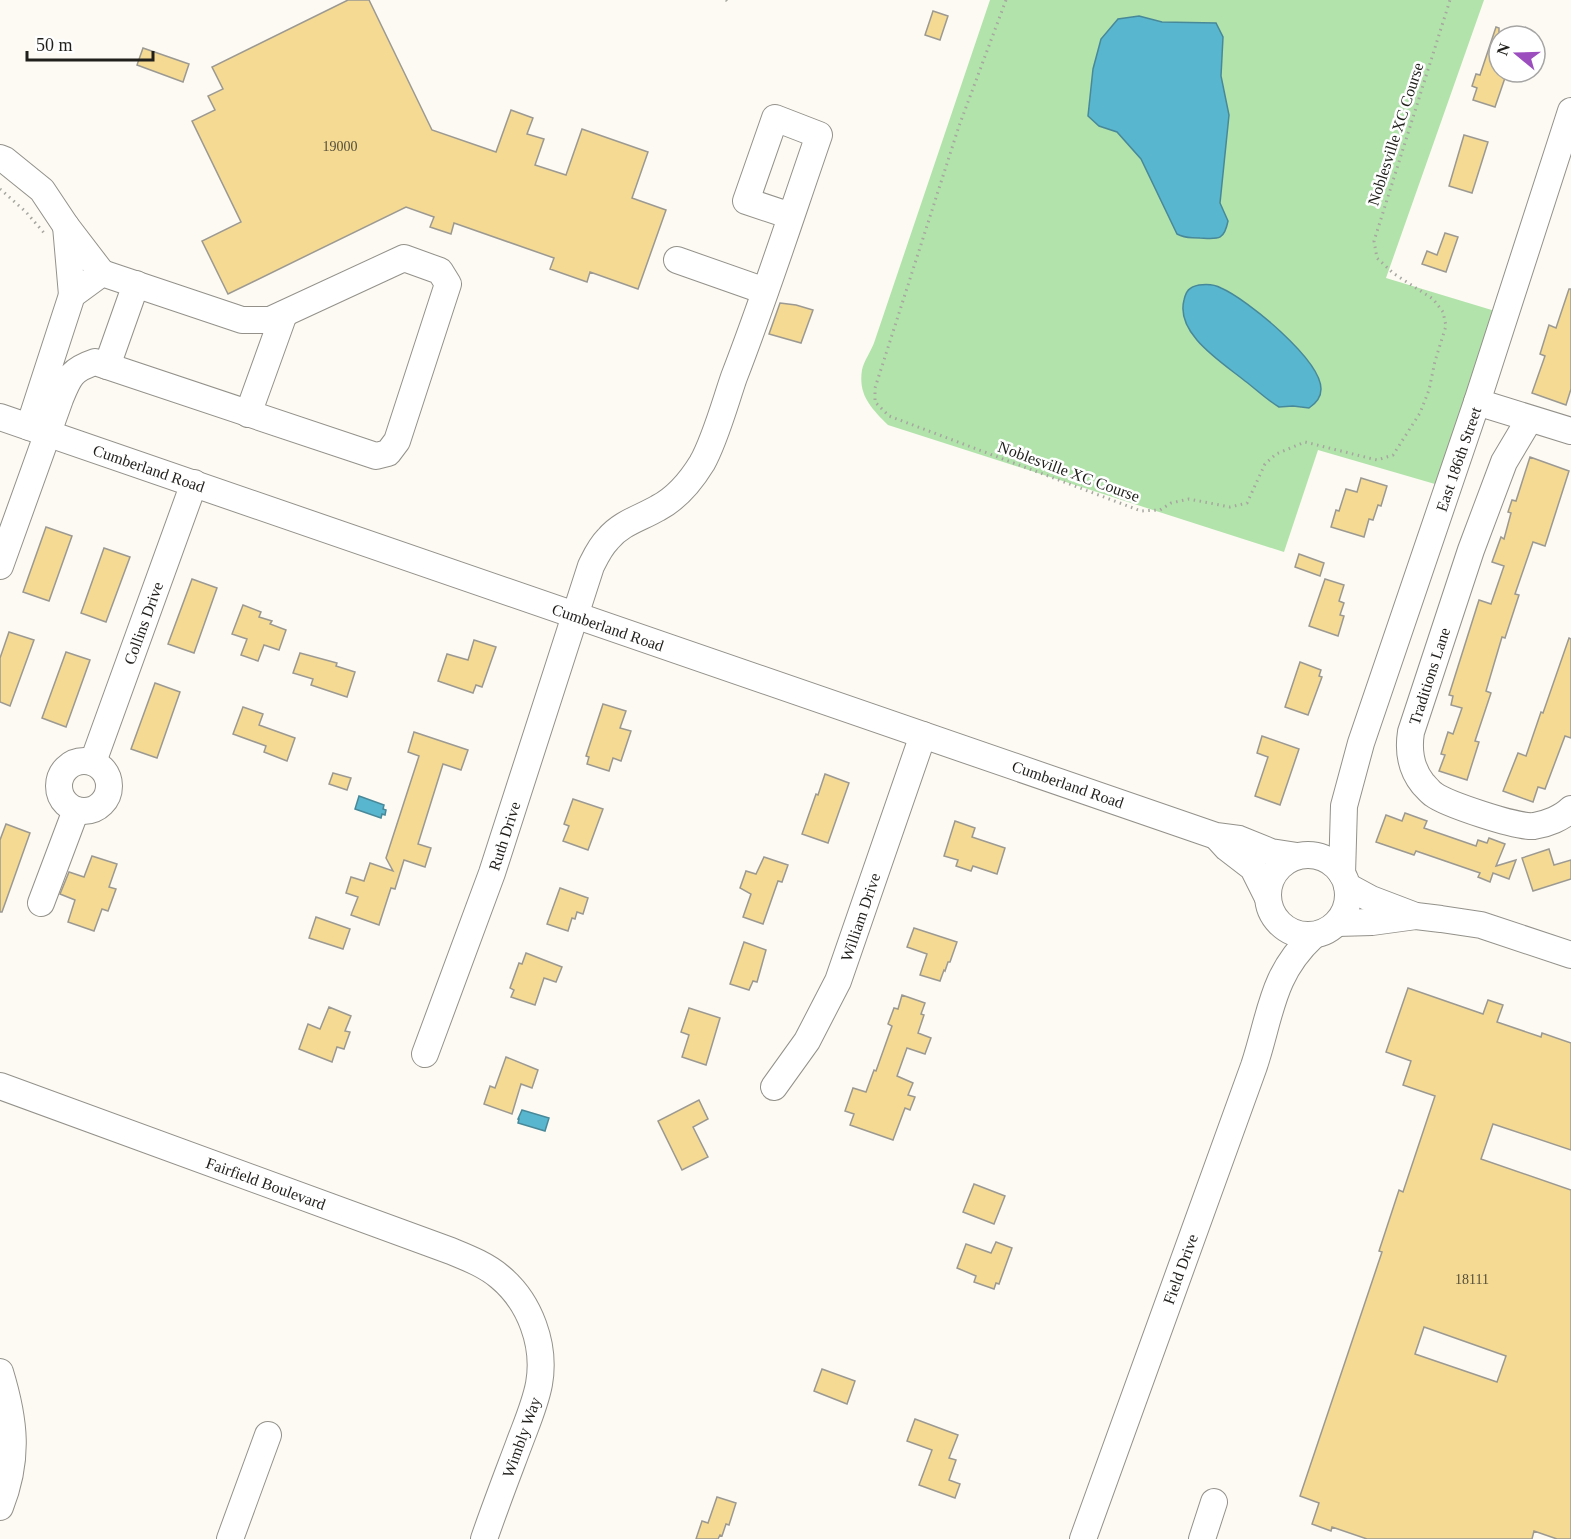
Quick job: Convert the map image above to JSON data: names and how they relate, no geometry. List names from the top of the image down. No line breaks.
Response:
{"streets":{"street":["East 186th Street","Cumberland Road","Collins Drive","Traditions Lane","Ruth Drive","William Drive","Fairfield Boulevard","Field Drive","Wimbly Way"],"path":["Noblesville XC Course"]},"crossings":[["East 186th Street","Cumberland Road"],["Cumberland Road","Collins Drive"],["Cumberland Road","Ruth Drive"],["Cumberland Road","William Drive"],["Fairfield Boulevard","Wimbly Way"]],"house_numbers":["19000","18111"],"scale_bar":"50 m","north":"left"}
